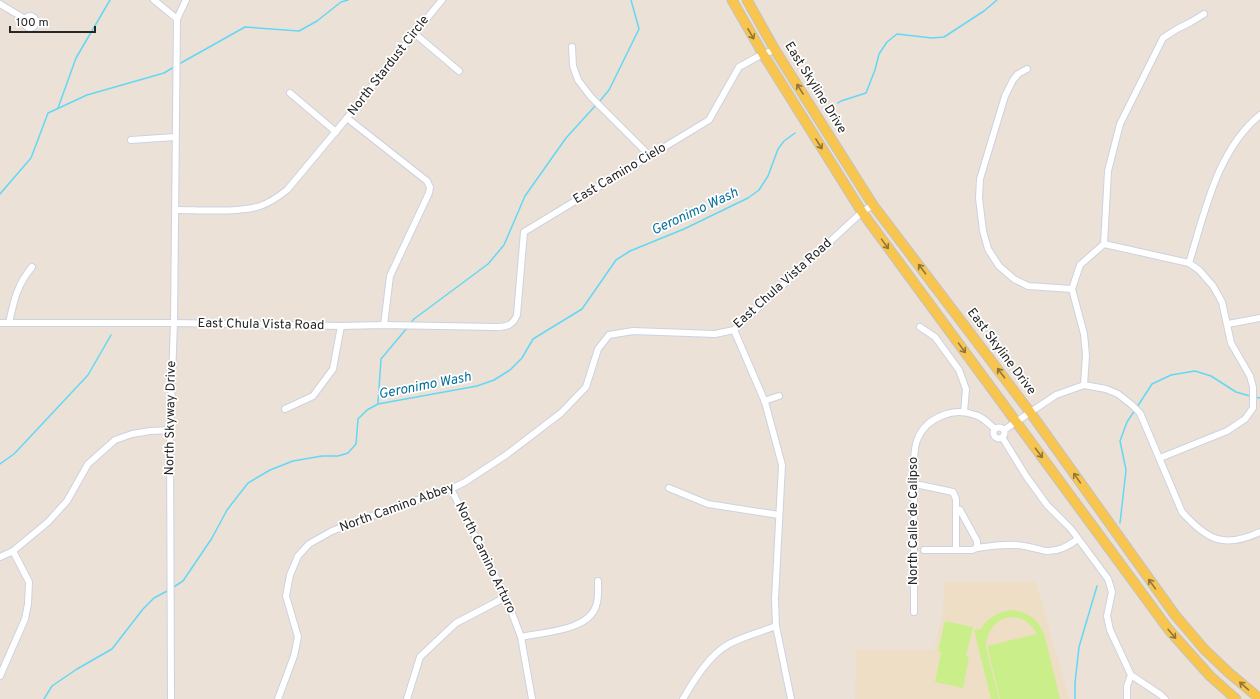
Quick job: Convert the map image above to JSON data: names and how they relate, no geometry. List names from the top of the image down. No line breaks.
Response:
{"streets":{"main road":["East Skyline Drive"],"street":["North Stardust Circle","East Camino Cielo","East Chula Vista Road","North Skyway Drive","North Camino Abbey","North Calle de Calipso","North Camino Arturo"]},"crossings":[["North Stardust Circle","North Skyway Drive"],["East Skyline Drive","East Camino Cielo"],["East Skyline Drive","East Chula Vista Road"],["East Camino Cielo","East Chula Vista Road"],["East Chula Vista Road","North Skyway Drive"],["East Chula Vista Road","North Camino Abbey"],["North Camino Abbey","North Camino Arturo"]],"water":["Geronimo Wash"],"scale_bar":"100 m"}
